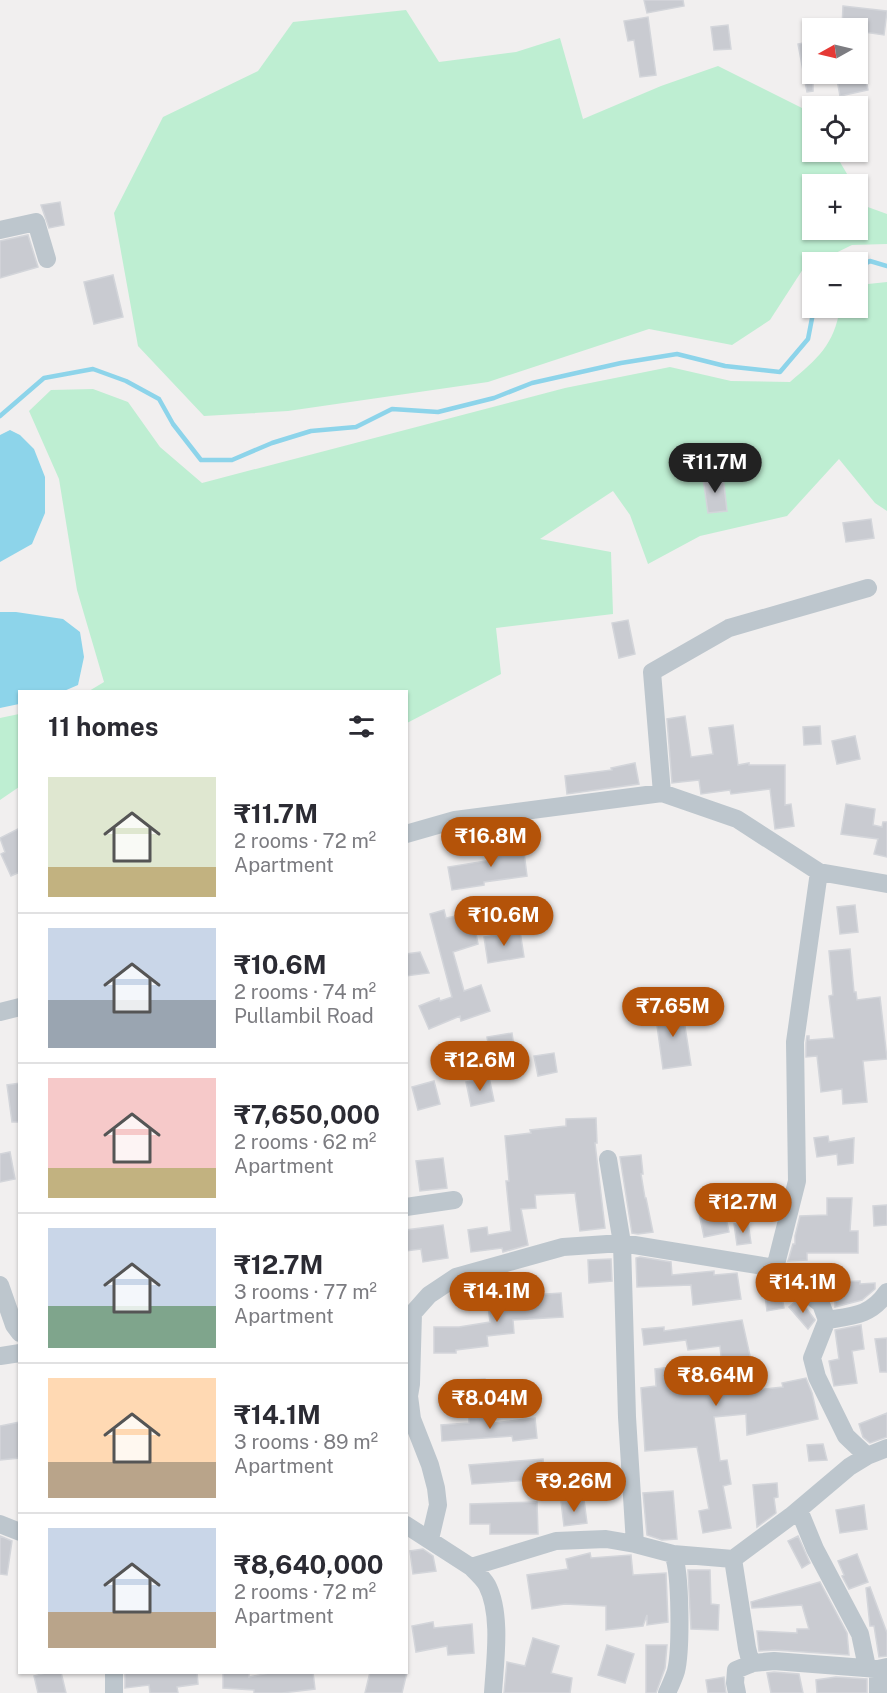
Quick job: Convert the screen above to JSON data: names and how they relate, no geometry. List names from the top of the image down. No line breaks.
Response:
{"north":"left","page":{"map_buttons":["+","−"],"price":["₹11.7M","₹16.8M","₹10.6M","₹7.65M","₹12.6M","₹12.7M","₹14.1M","₹14.1M","₹8.64M","₹8.04M","₹9.26M"],"heading":"11 homes","list":[{"name":"₹11.7M","note":"2 rooms · 72 m² · Apartment"},{"name":"₹10.6M","note":"2 rooms · 74 m² · Pullambil Road"},{"name":"₹7,650,000","note":"2 rooms · 62 m² · Apartment"},{"name":"₹12.7M","note":"3 rooms · 77 m² · Apartment"},{"name":"₹14.1M","note":"3 rooms · 89 m² · Apartment"},{"name":"₹8,640,000","note":"2 rooms · 72 m² · Apartment"}]}}
